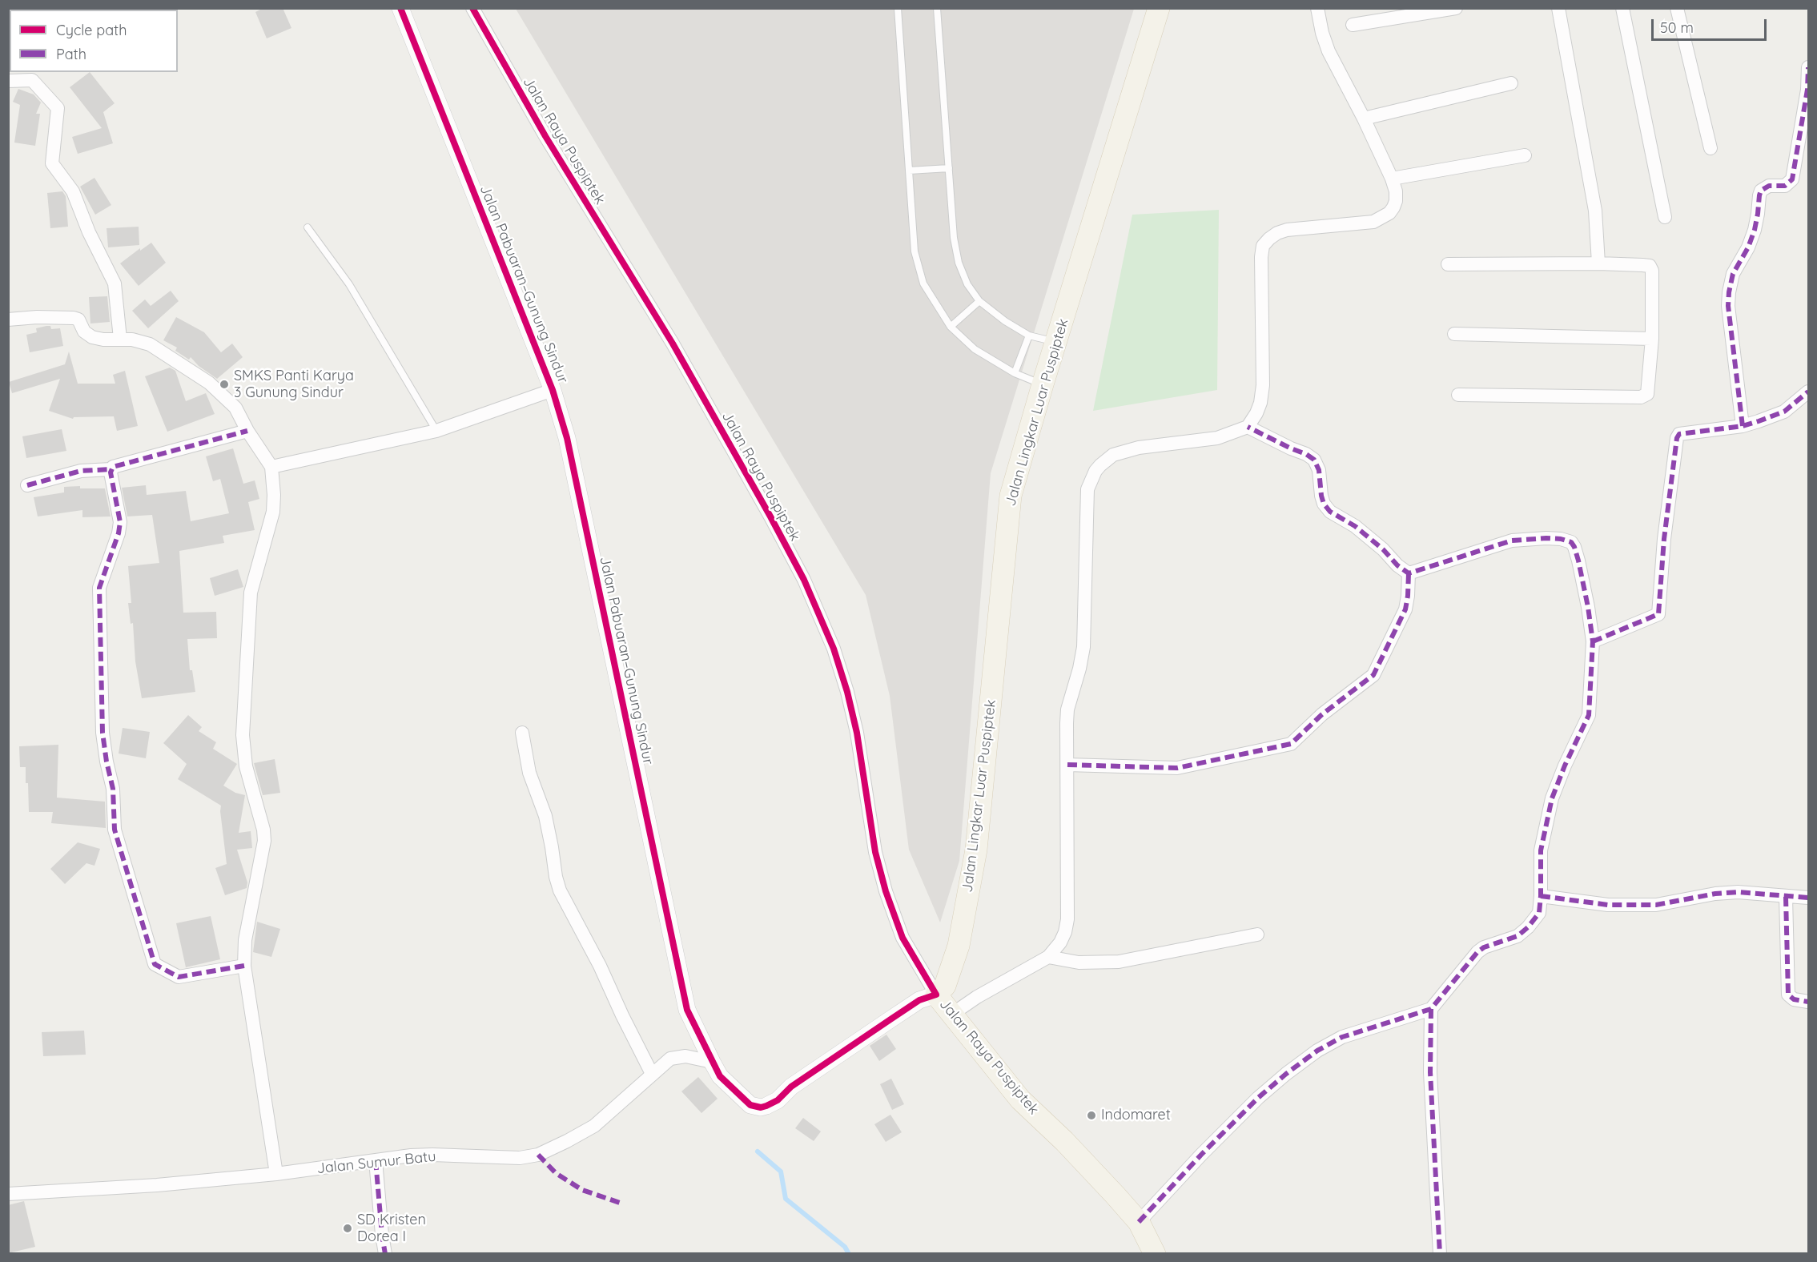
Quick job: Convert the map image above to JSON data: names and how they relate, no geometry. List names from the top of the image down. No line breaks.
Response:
{"streets":{"main road":["Jalan Raya Puspiptek","Jalan Lingkar Luar Puspiptek"],"street":["Jalan Pabuaran–Gunung Sindur","Jalan Sumur Batu"]},"crossings":[["Jalan Raya Puspiptek","Jalan Pabuaran–Gunung Sindur"],["Jalan Raya Puspiptek","Jalan Lingkar Luar Puspiptek"],["Jalan Pabuaran–Gunung Sindur","Jalan Lingkar Luar Puspiptek"],["Jalan Pabuaran–Gunung Sindur","Jalan Sumur Batu"]],"places":["SMKS Panti Karya 3 Gunung Sindur","Indomaret","SD Kristen Dorea I"],"legend":["Cycle path","Path"],"scale_bar":"50 m"}
